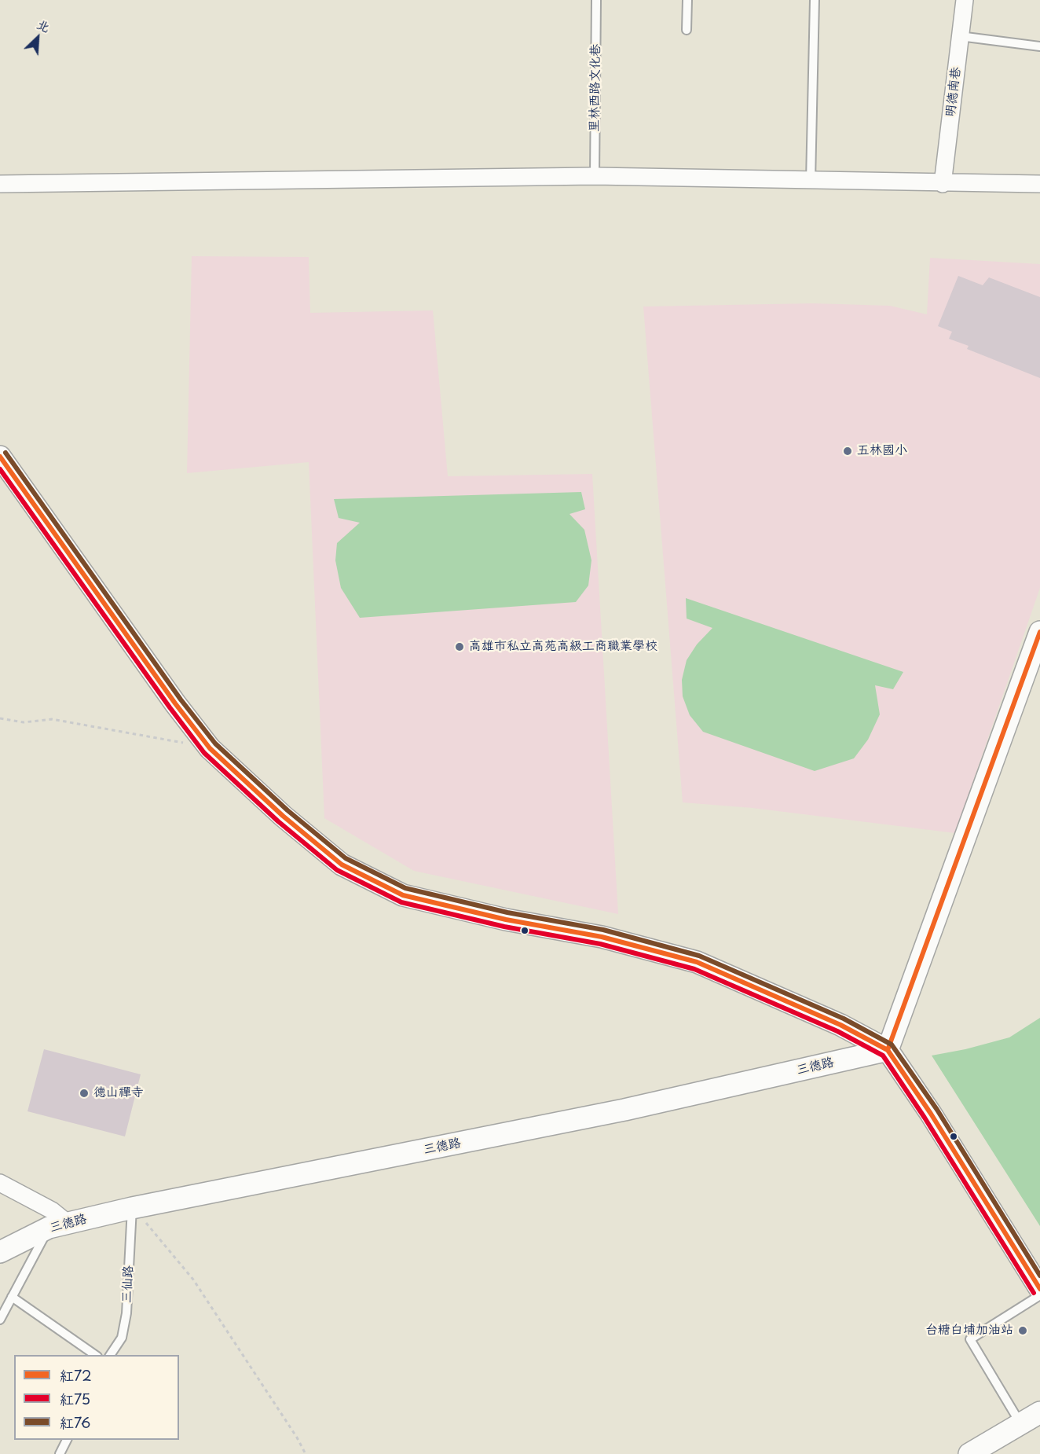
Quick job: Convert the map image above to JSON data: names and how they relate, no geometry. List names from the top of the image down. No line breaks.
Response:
{"streets":{"street":["明德南巷","三德路"],"lane":["里林西路文化巷","三仙路"]},"crossings":[["三德路","三仙路"]],"places":["五林國小","高雄市私立高苑高級工商職業學校","德山禪寺","台糖白埔加油站"],"lines":["transit line 紅76","transit line 紅72","transit line 紅75"],"legend":["紅72","紅75","紅76"],"north":"top right"}
